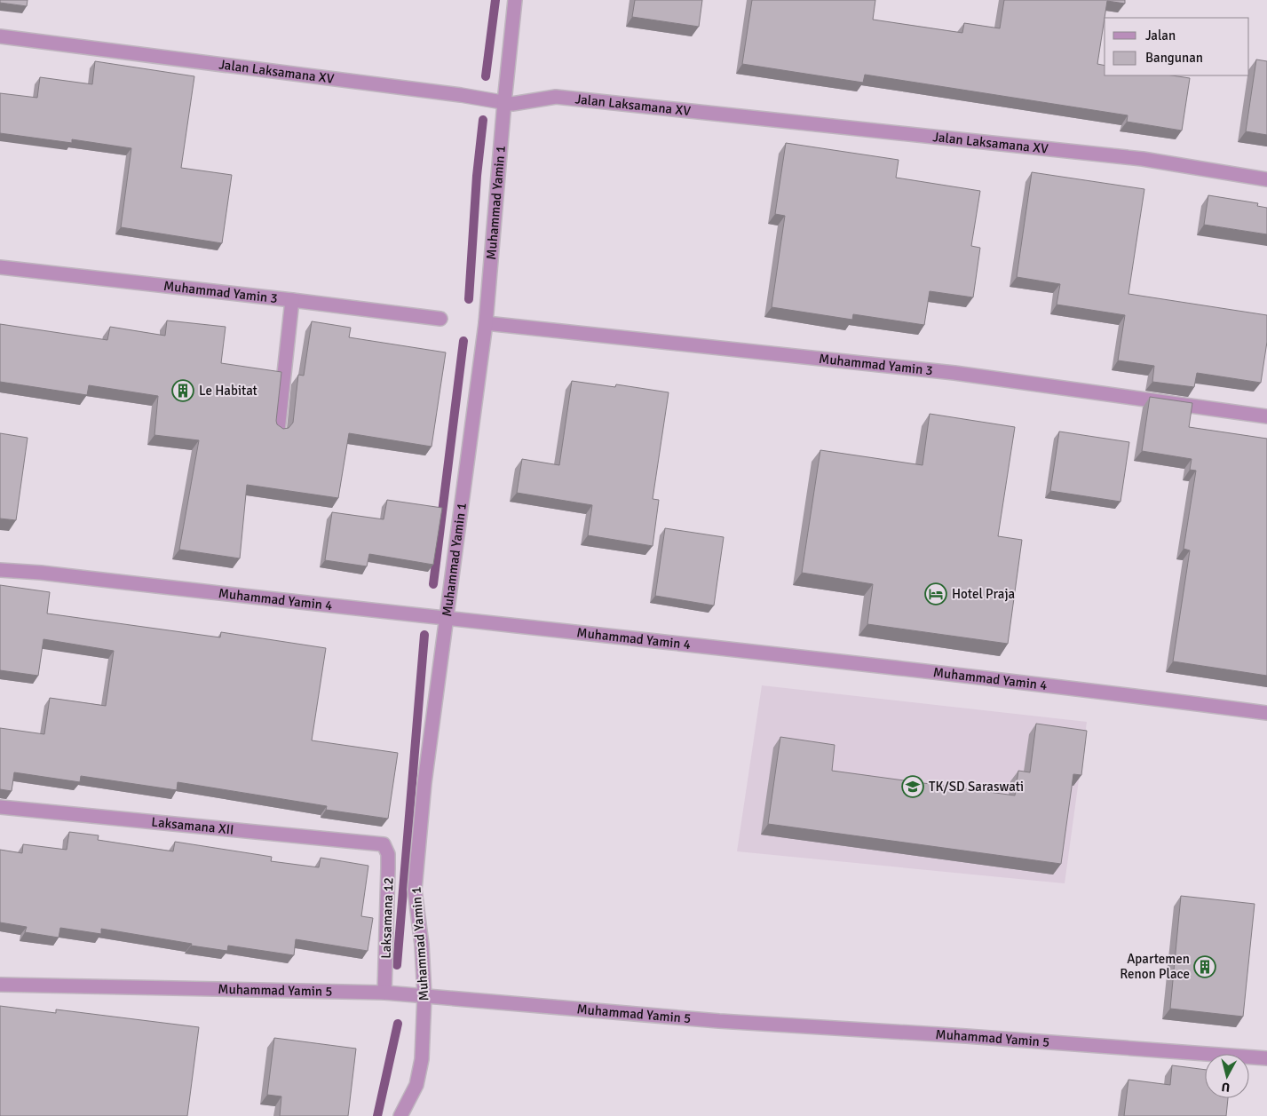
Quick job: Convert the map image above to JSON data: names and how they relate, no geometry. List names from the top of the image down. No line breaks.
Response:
{"streets":{"street":["Jalan Laksamana XV","Muhammad Yamin 1","Muhammad Yamin 3","Muhammad Yamin 4","Laksamana XII","Laksamana 12","Muhammad Yamin 5"]},"crossings":[["Jalan Laksamana XV","Muhammad Yamin 1"],["Muhammad Yamin 1","Muhammad Yamin 3"],["Muhammad Yamin 1","Muhammad Yamin 4"],["Muhammad Yamin 1","Muhammad Yamin 5"],["Laksamana XII","Laksamana 12"],["Laksamana 12","Muhammad Yamin 5"]],"places":{"building":["Le Habitat","Apartemen Renon Place"],"hotel":["Hotel Praja"],"school or university":["TK/SD Saraswati"]},"legend":["Jalan","Bangunan"],"north":"bottom"}
